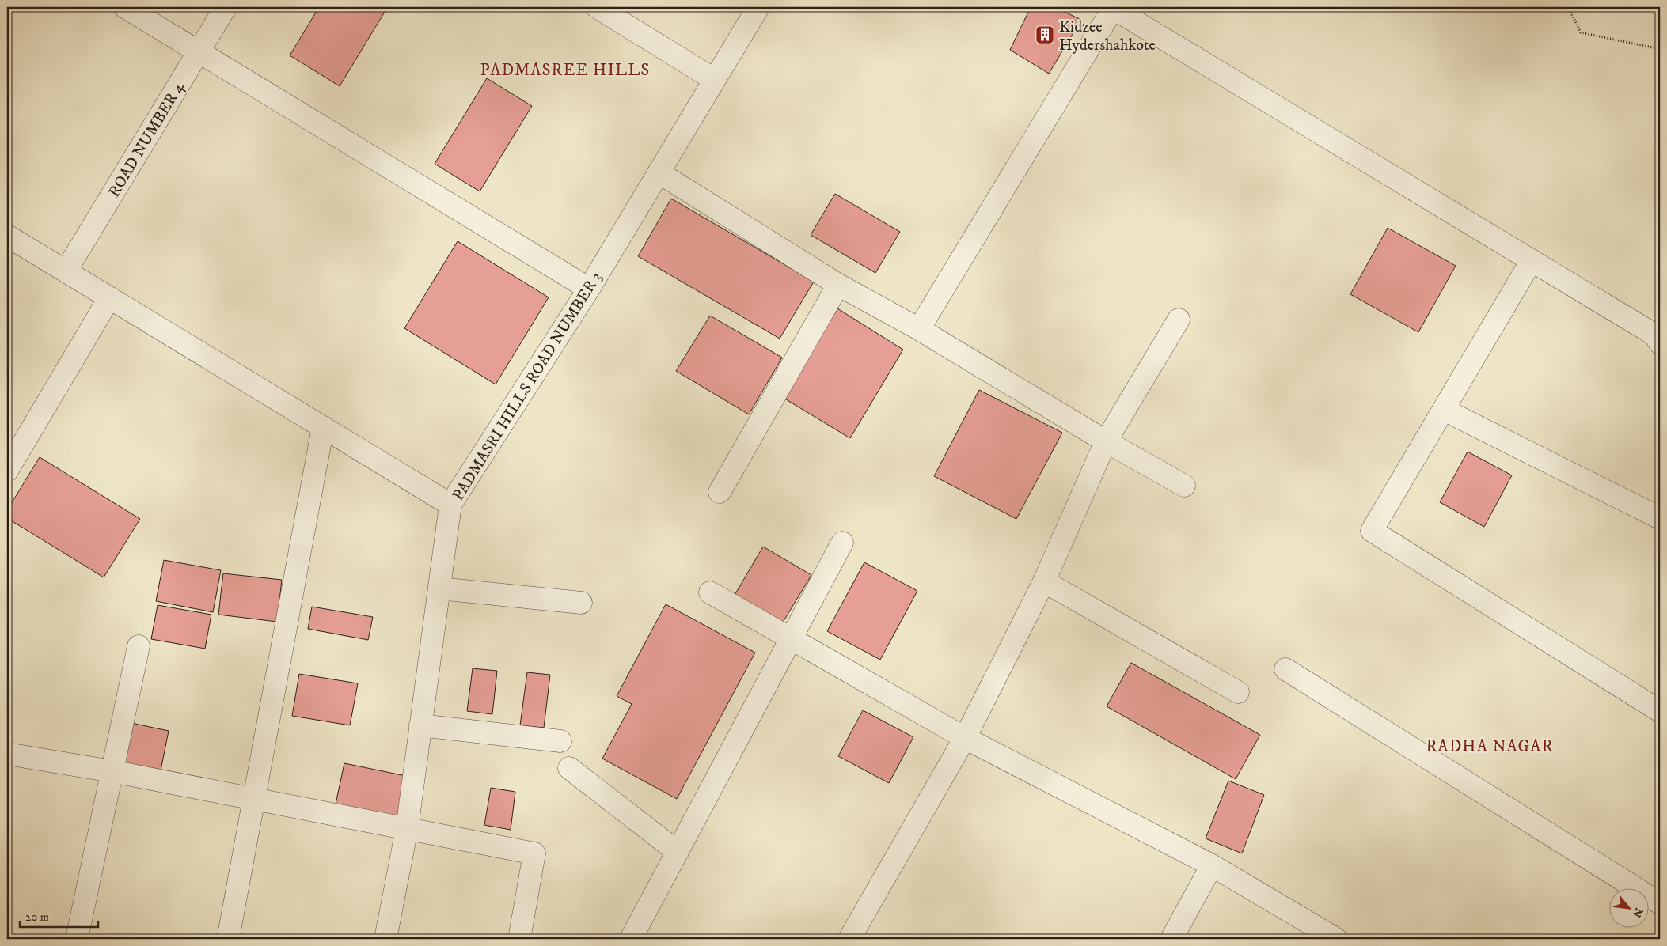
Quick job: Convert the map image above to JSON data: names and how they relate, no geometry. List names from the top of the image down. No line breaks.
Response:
{"streets":{"street":["ROAD NUMBER 4","PADMASRI HILLS ROAD NUMBER 3"]},"districts":["PADMASREE HILLS","RADHA NAGAR"],"places":{"building":["Kidzee Hydershahkote"]},"scale_bar":"20 m","north":"bottom right"}
